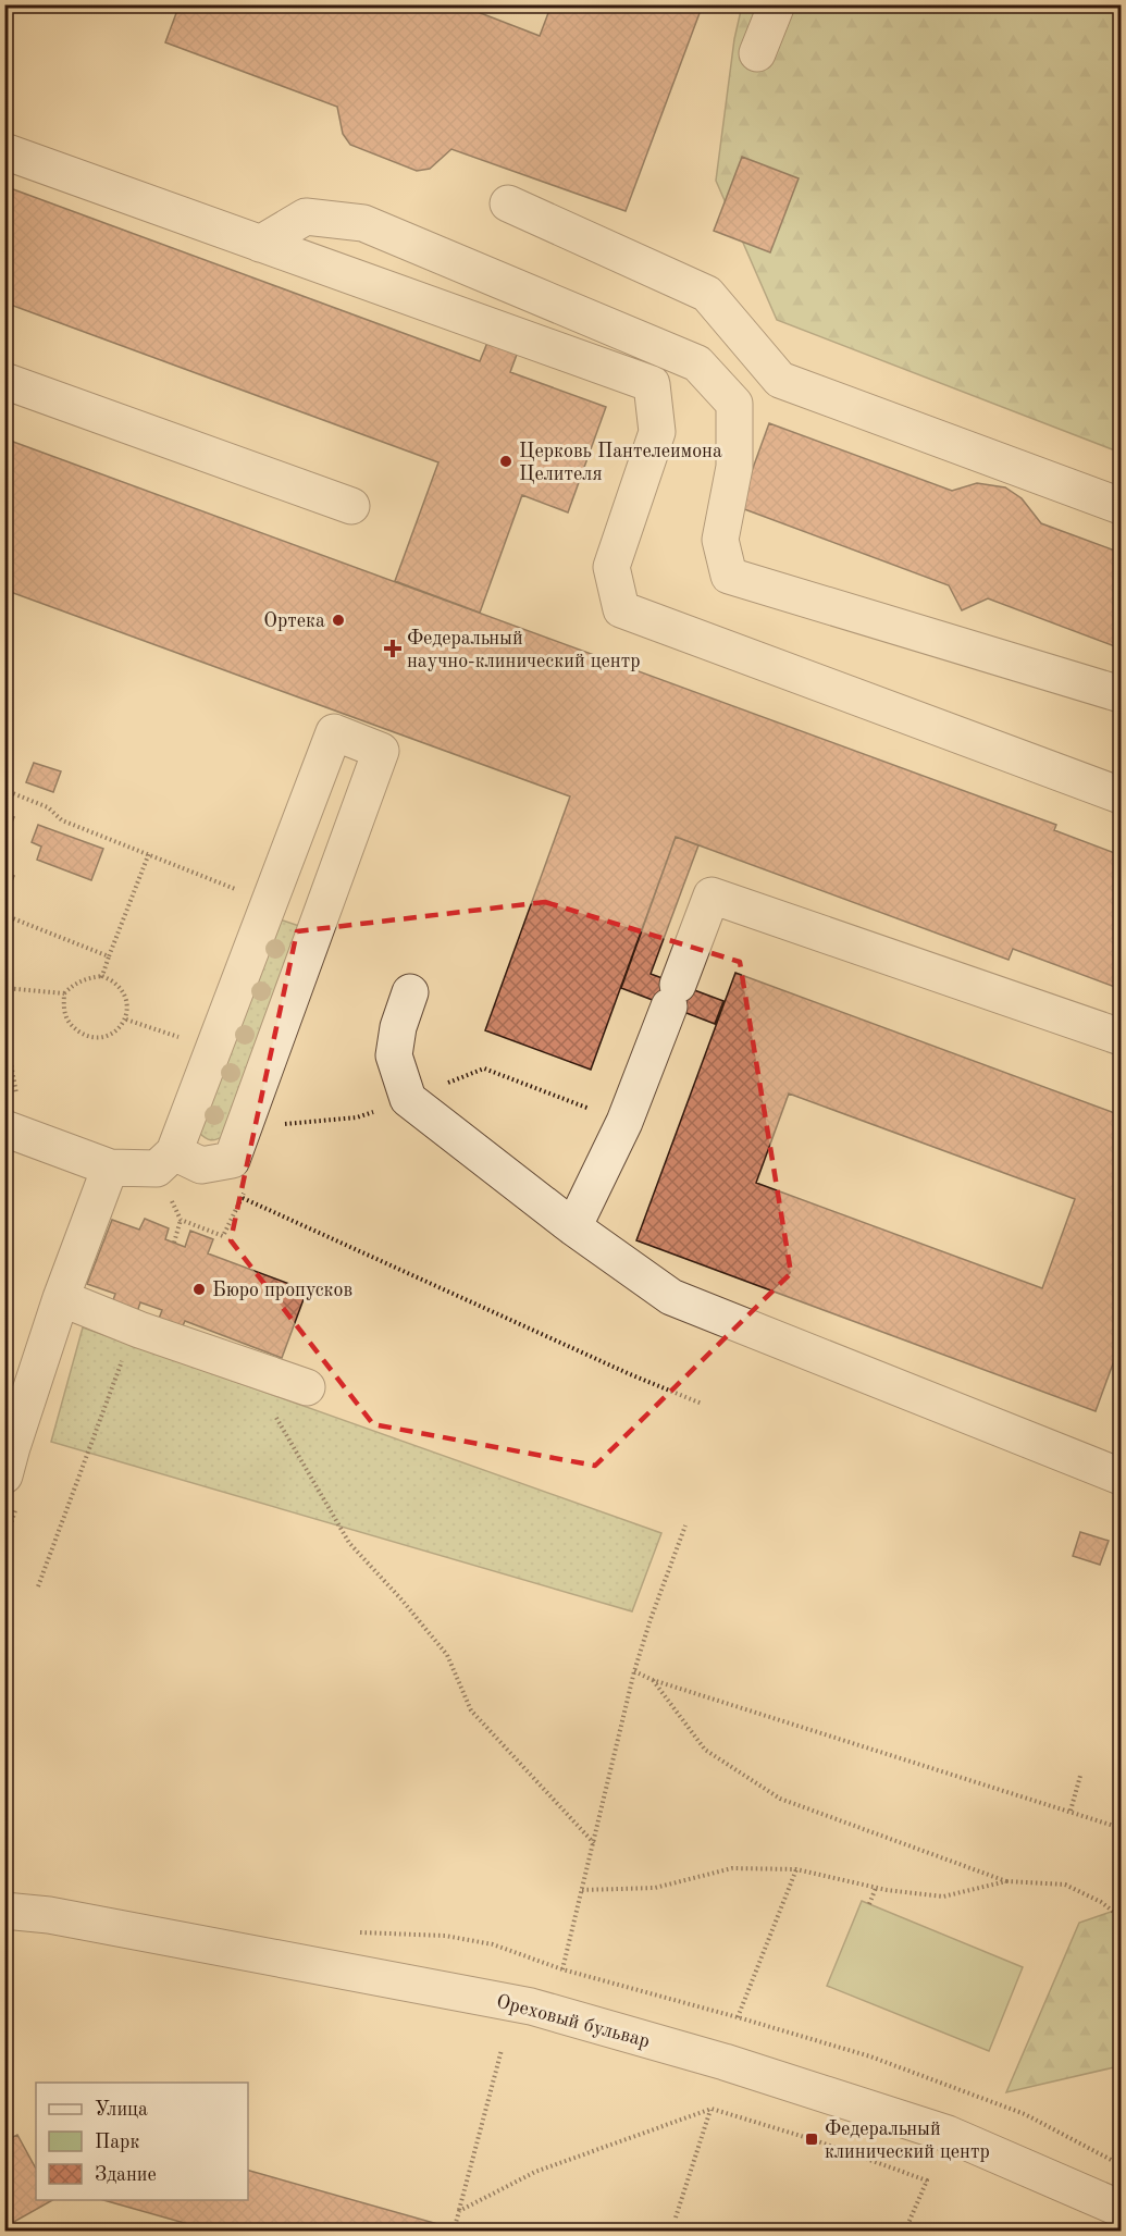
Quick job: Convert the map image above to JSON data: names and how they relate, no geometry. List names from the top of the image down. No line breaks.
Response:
{"streets":{"street":["Ореховый бульвар"]},"places":{"other":["Церковь Пантелеимона Целителя","Ортека","Бюро пропусков"],"health":["Федеральный научно-клинический центр"],"transit":["Федеральный клинический центр"]},"legend":["Улица","Парк","Здание"]}
